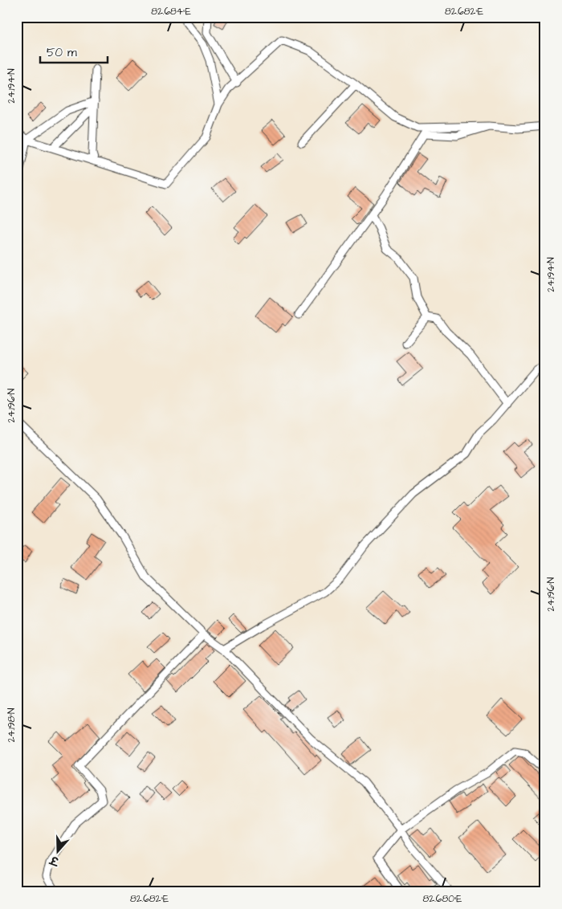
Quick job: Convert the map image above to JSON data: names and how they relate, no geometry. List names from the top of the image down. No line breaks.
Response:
{"scale_bar":"50 m","north":"bottom","coordinates":["82.684°E","82.682°E","24.194°N","24.196°N","24.198°N","82.680°E"]}
